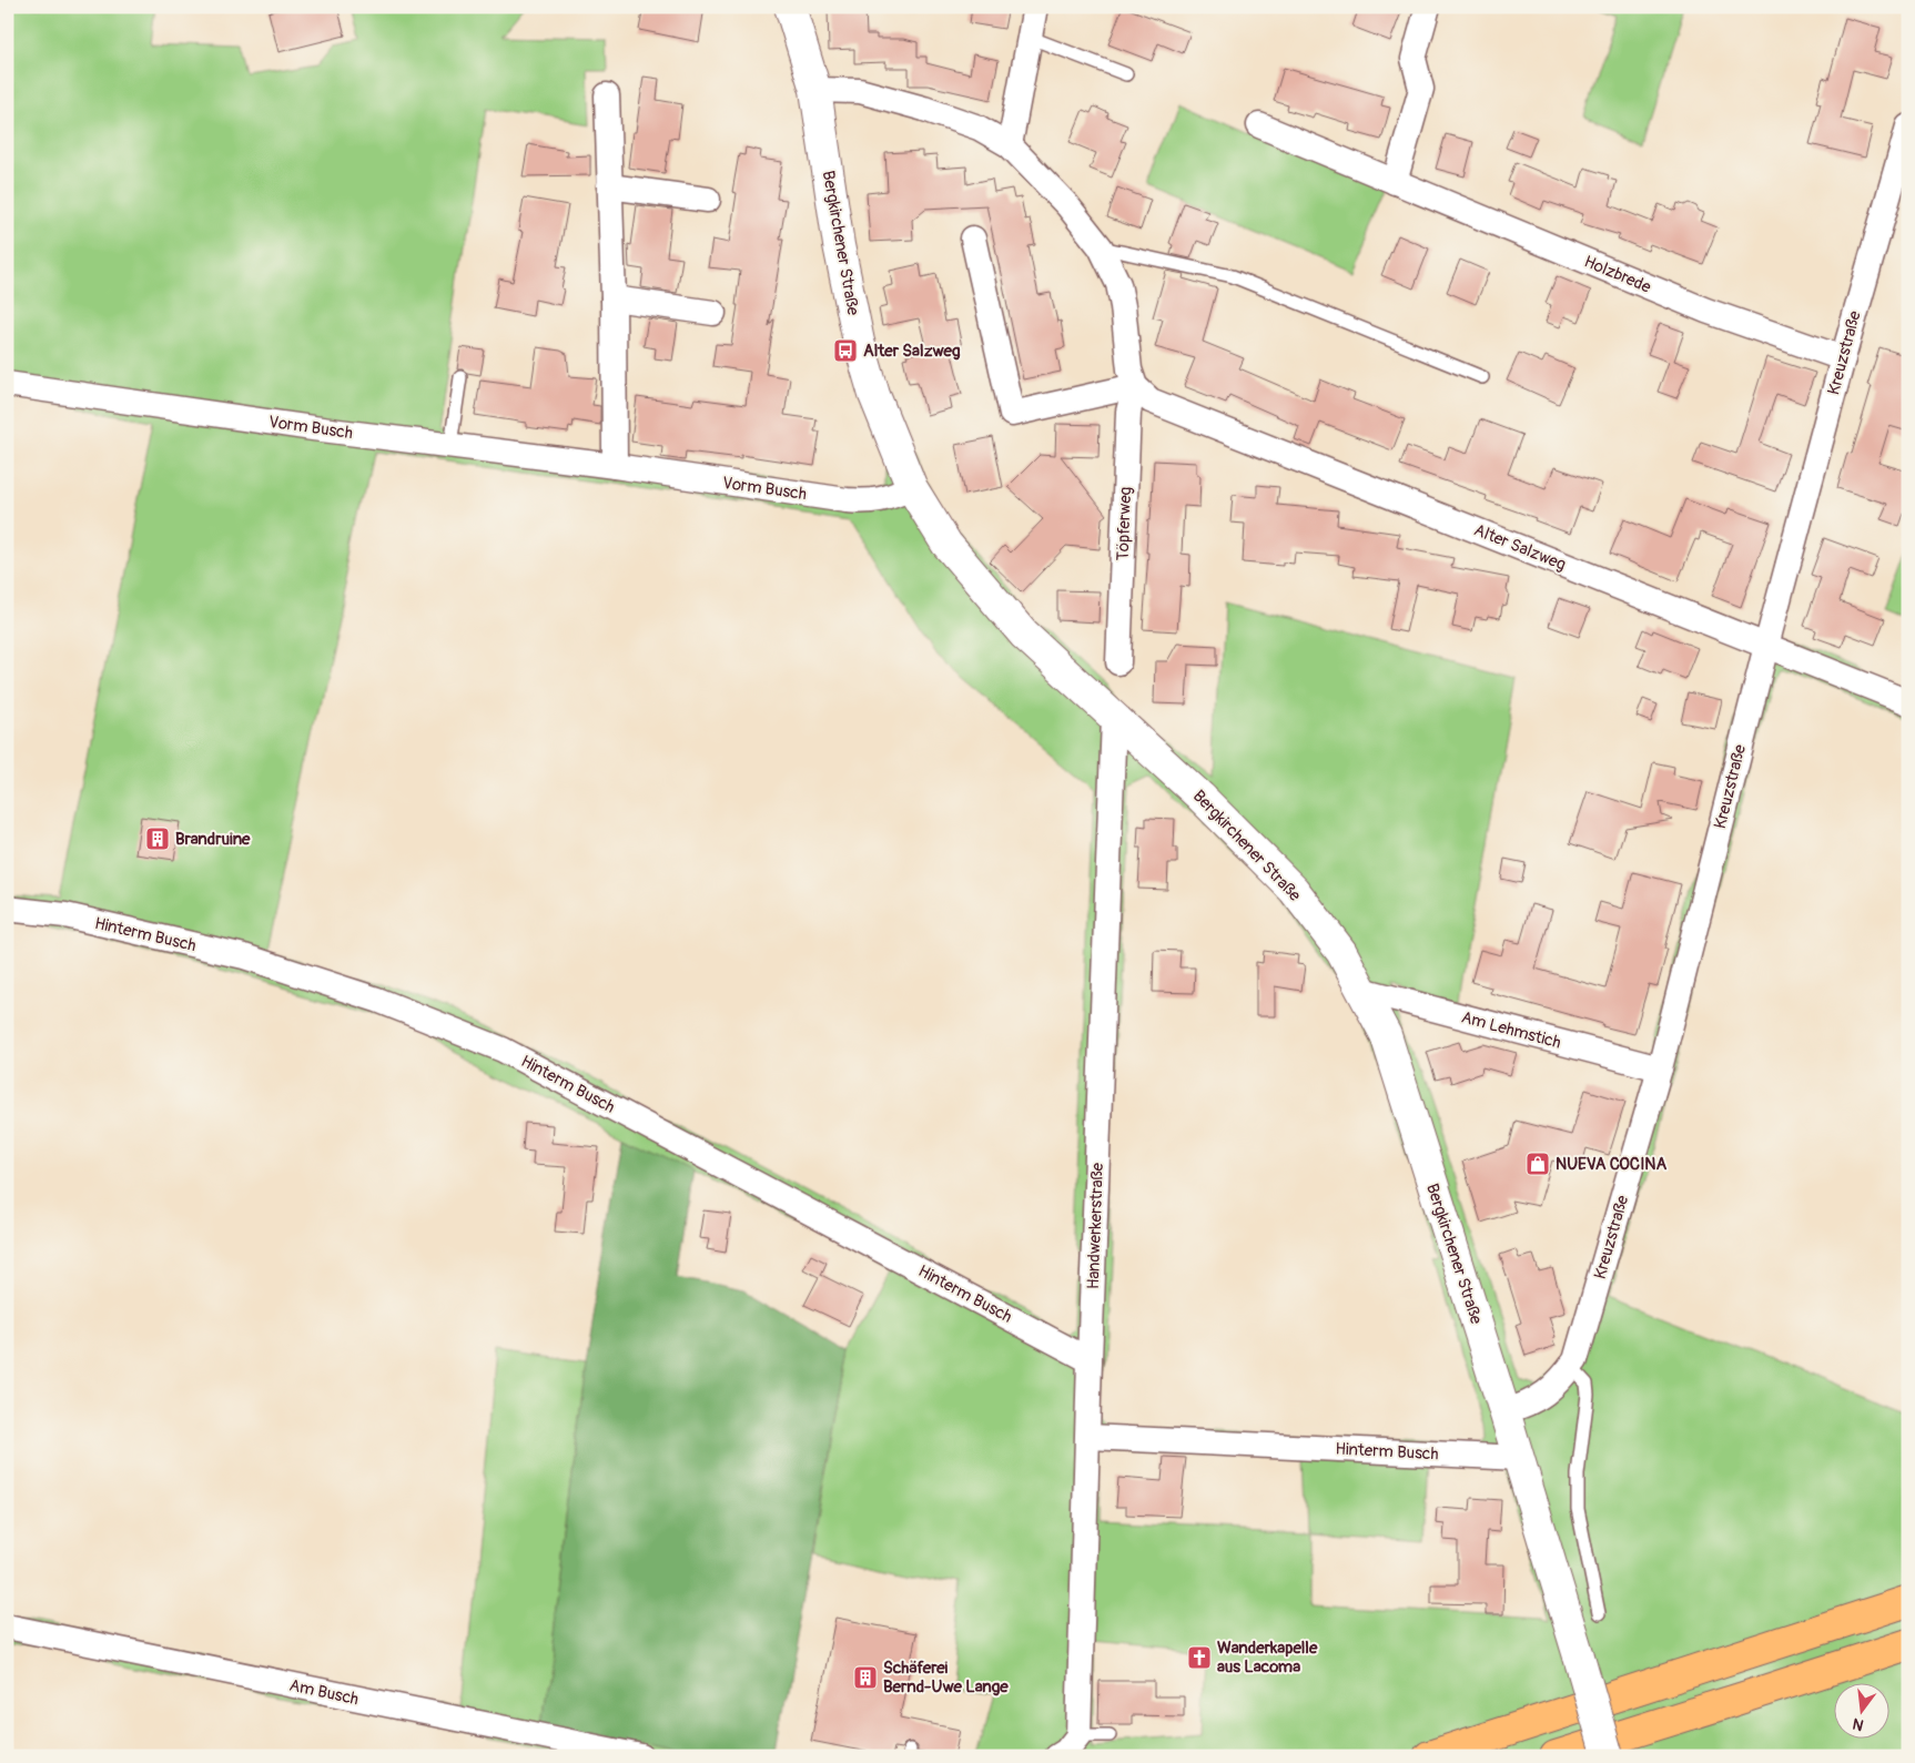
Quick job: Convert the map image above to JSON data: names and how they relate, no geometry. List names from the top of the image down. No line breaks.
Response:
{"streets":{"street":["Bergkirchener Straße","Holzbrede","Kreuzstraße","Vorm Busch","Töpferweg","Alter Salzweg","Hinterm Busch","Am Lehmstich","Handwerkerstraße","Am Busch"]},"crossings":[["Bergkirchener Straße","Kreuzstraße"],["Bergkirchener Straße","Vorm Busch"],["Bergkirchener Straße","Hinterm Busch"],["Bergkirchener Straße","Am Lehmstich"],["Bergkirchener Straße","Handwerkerstraße"],["Holzbrede","Kreuzstraße"],["Kreuzstraße","Alter Salzweg"],["Kreuzstraße","Am Lehmstich"],["Töpferweg","Alter Salzweg"],["Hinterm Busch","Handwerkerstraße"]],"places":{"bus stop":["Alter Salzweg"],"building":["Brandruine","Schäferei Bernd-Uwe Lange"],"shop":["NUEVA COCINA"],"church":["Wanderkapelle aus Lacoma"]},"north":"bottom"}
